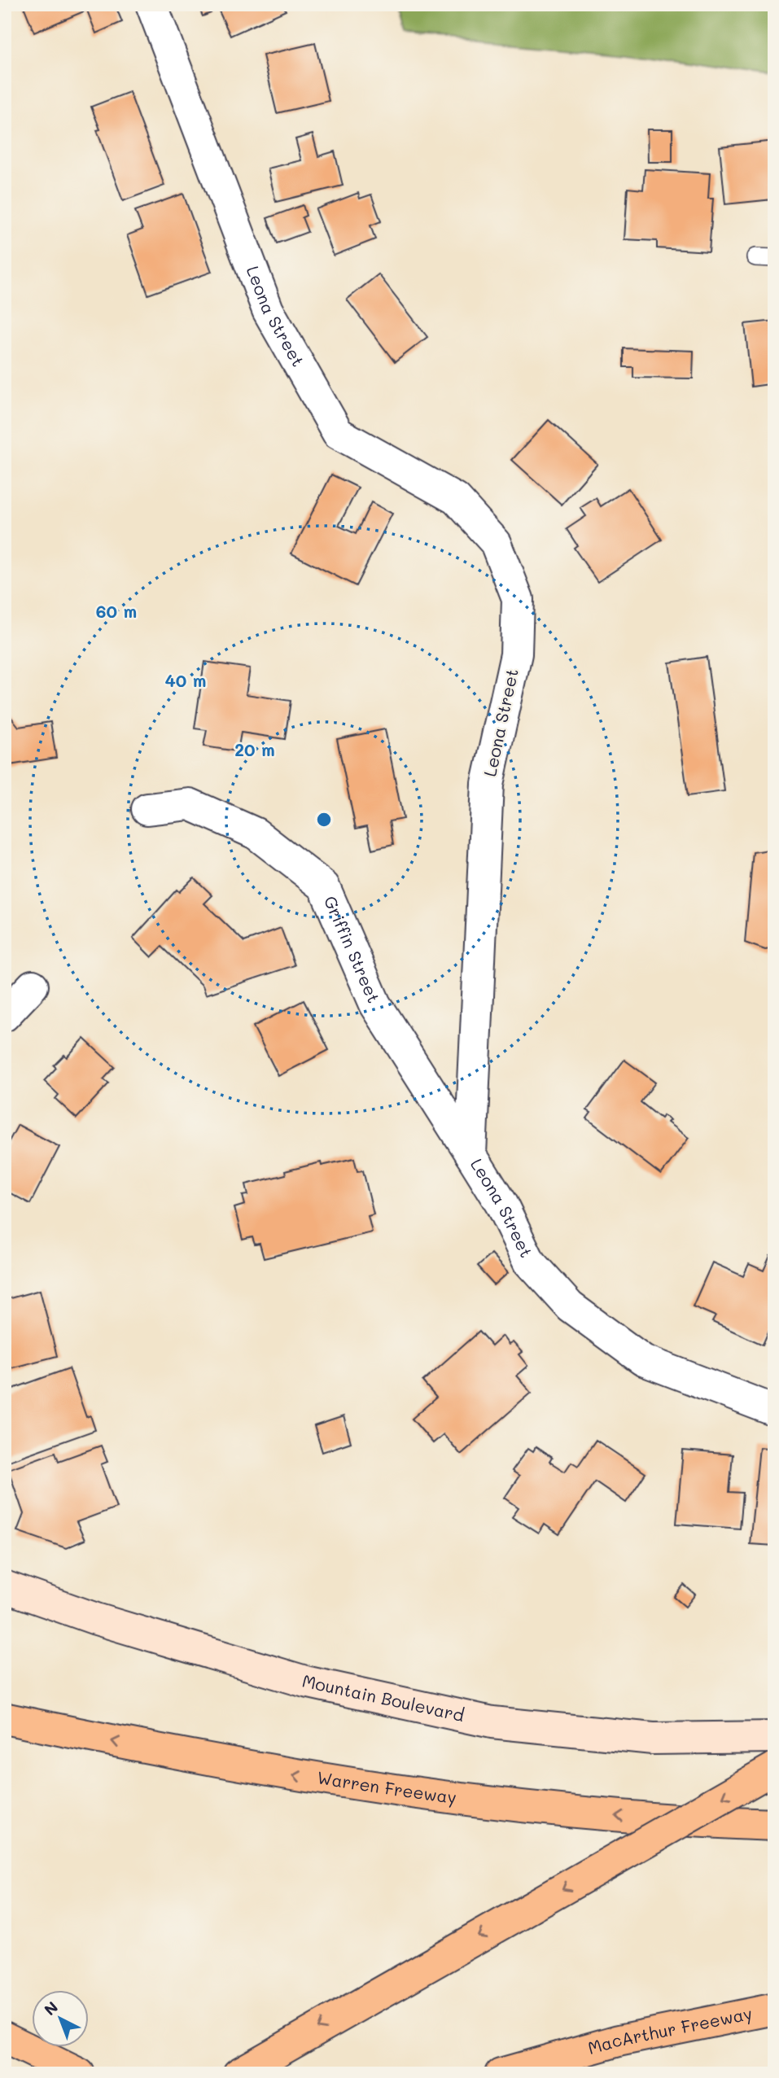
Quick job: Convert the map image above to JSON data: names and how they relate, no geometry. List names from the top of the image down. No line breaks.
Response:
{"streets":{"highway":["Warren Freeway","MacArthur Freeway"],"street":["Leona Street","Griffin Street","Mountain Boulevard"]},"crossings":[["Leona Street","Griffin Street"]],"one_way":["Warren Freeway"],"north":"top left","rings":["60 m","40 m","20 m"]}
